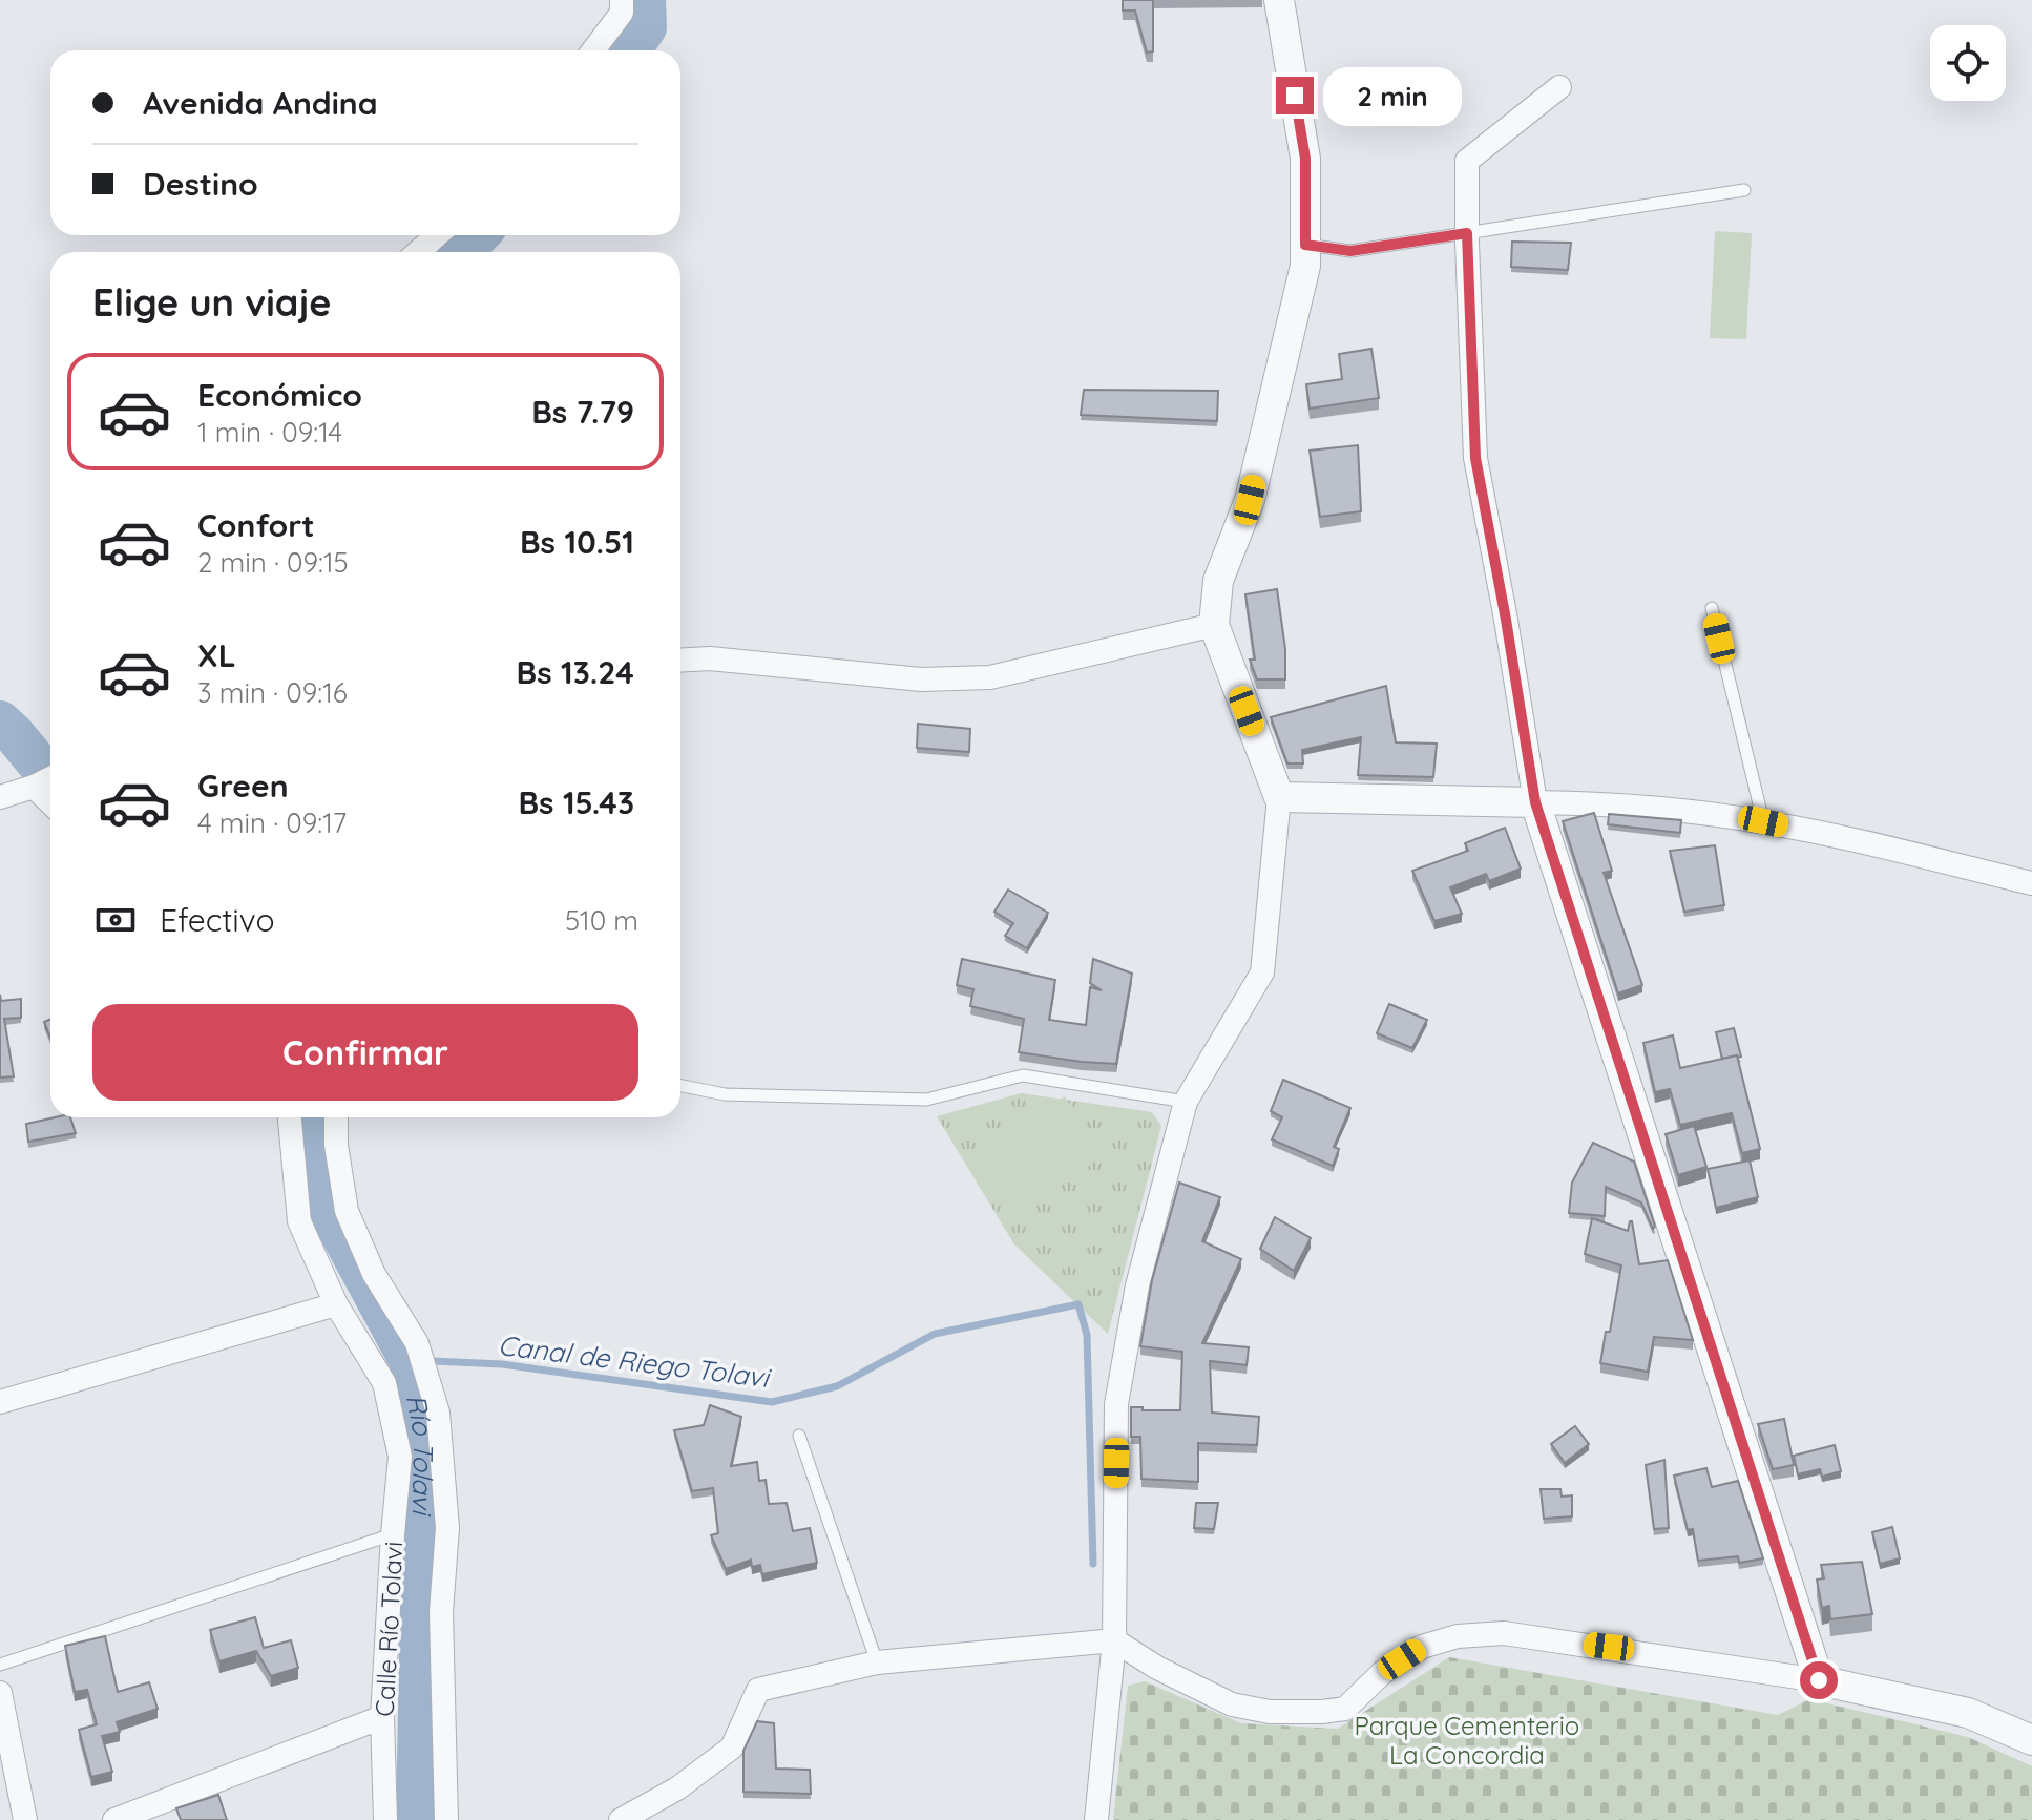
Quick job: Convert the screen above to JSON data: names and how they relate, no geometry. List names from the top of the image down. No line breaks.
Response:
{"streets":{"street":["Calle Río Tolavi"]},"water":["Canal de Riego Tolavi","Río Tolavi"],"parks":["Parque Cementerio La Concordia"],"page":{"banner":["Avenida Andina","Destino"],"bubble":"2 min","heading":"Elige un viaje","list":[{"name":"Económico","note":"1 min · 09:14","value":"Bs 7.79"},{"name":"Confort","note":"2 min · 09:15","value":"Bs 10.51"},{"name":"XL","note":"3 min · 09:16","value":"Bs 13.24"},{"name":"Green","note":"4 min · 09:17","value":"Bs 15.43"}],"pay":["Efectivo","510 m"],"buttons":"Confirmar"}}
